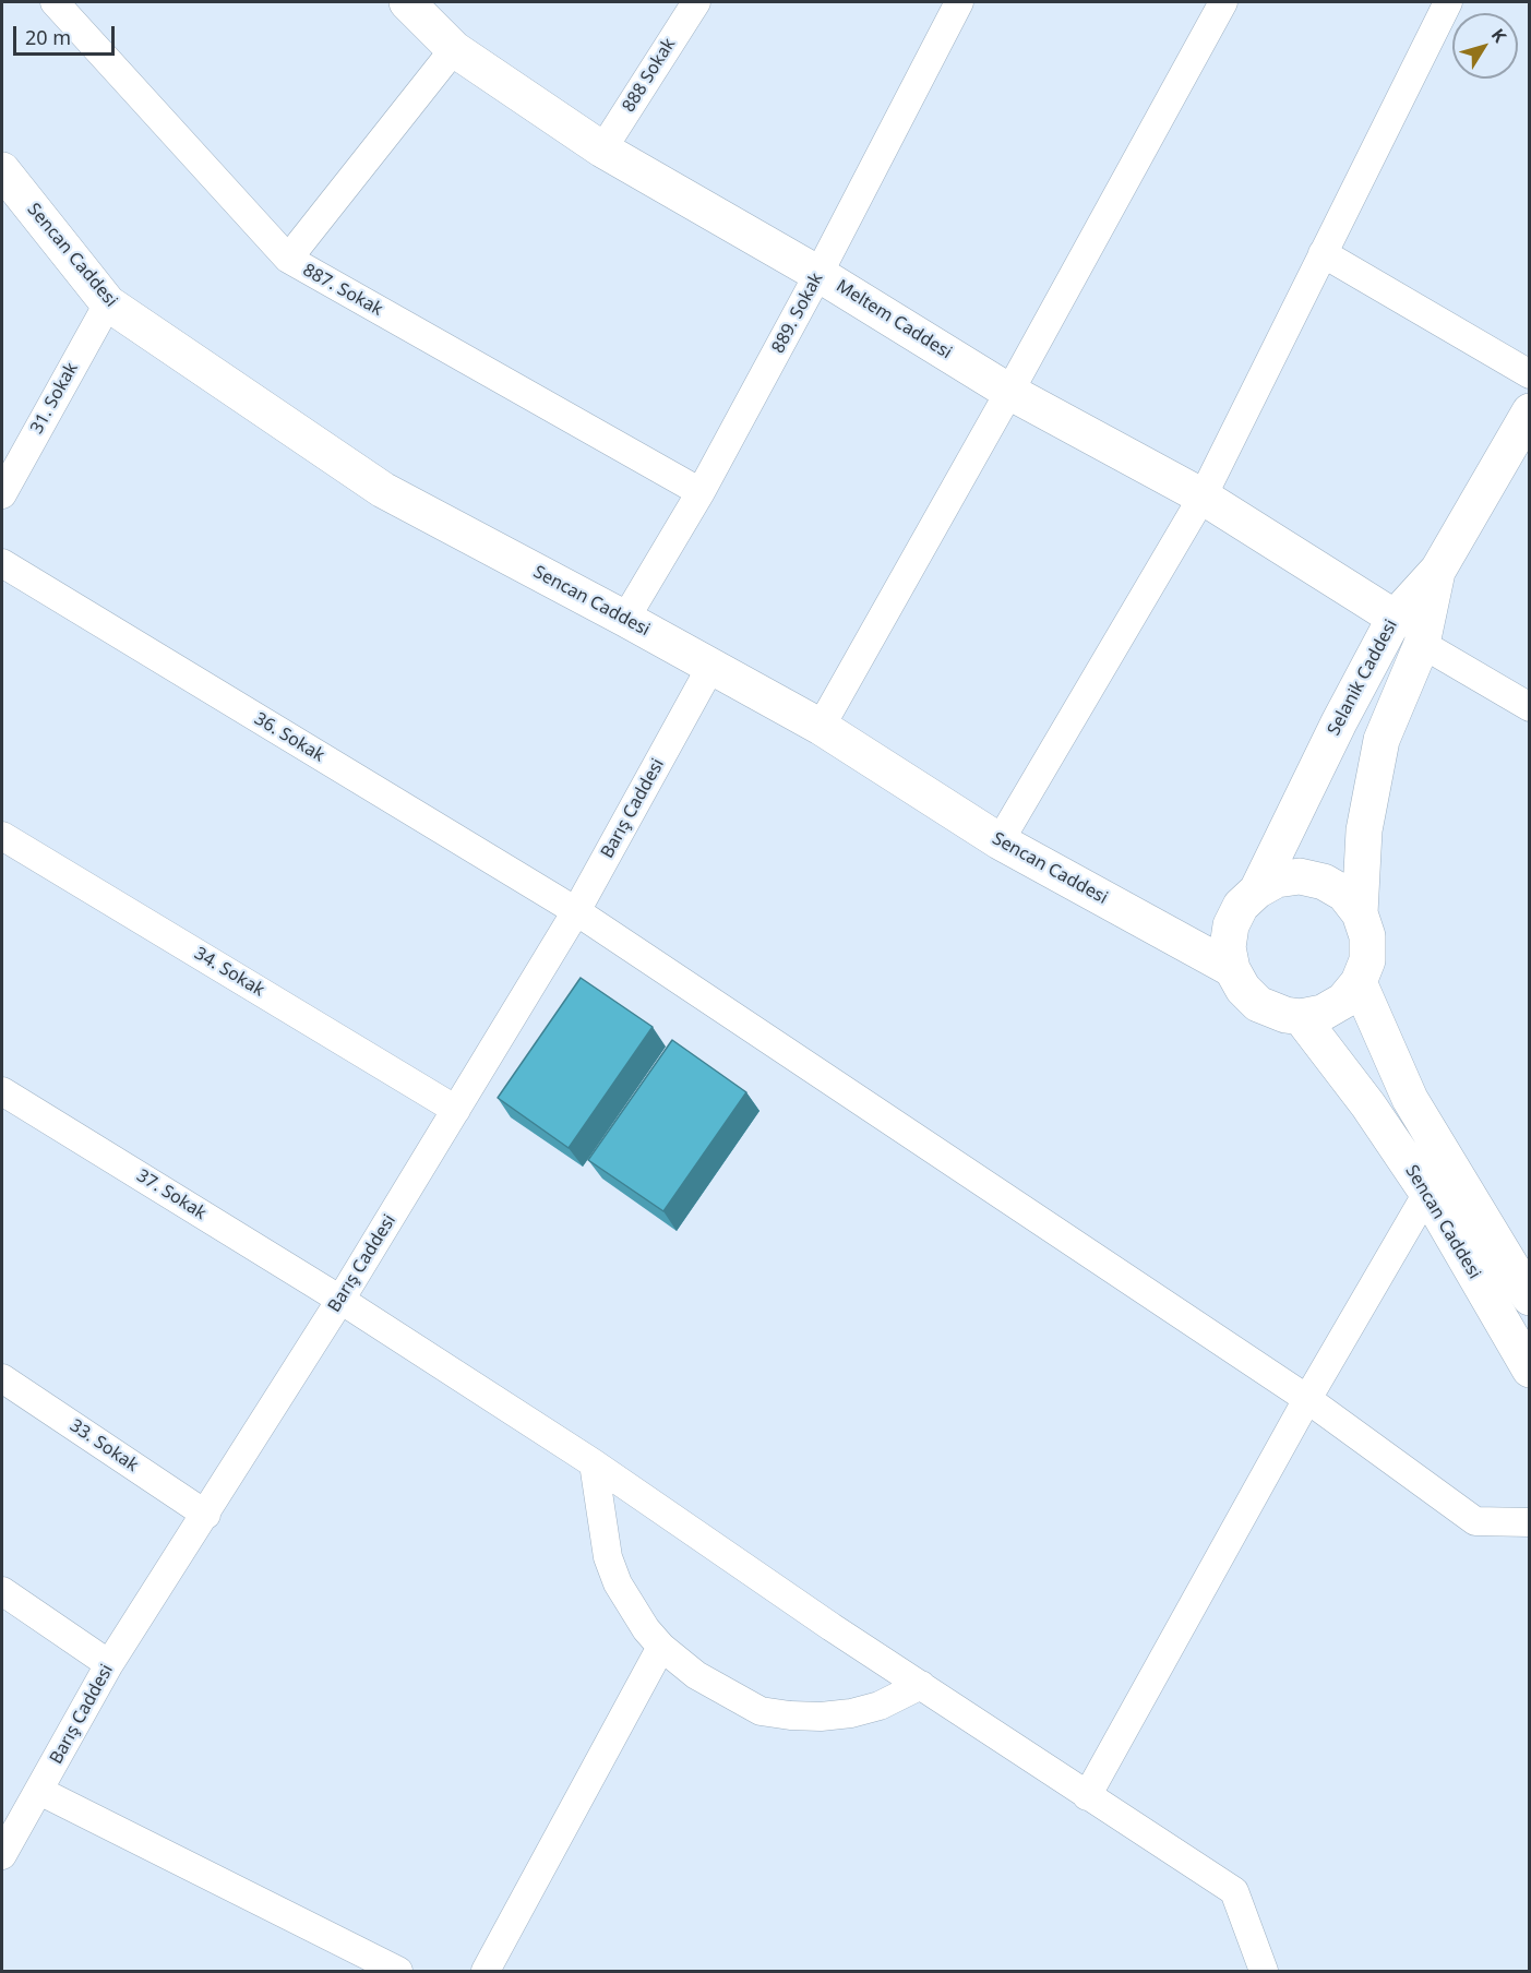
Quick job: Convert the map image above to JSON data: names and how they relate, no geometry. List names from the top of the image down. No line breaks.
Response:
{"streets":{"street":["888 Sokak","Sencan Caddesi","887. Sokak","889. Sokak","Meltem Caddesi","31. Sokak","Selanik Caddesi","36. Sokak","Barış Caddesi","34. Sokak","37. Sokak","33. Sokak"]},"crossings":[["888 Sokak","Meltem Caddesi"],["Sencan Caddesi","889. Sokak"],["Sencan Caddesi","31. Sokak"],["Sencan Caddesi","Selanik Caddesi"],["Sencan Caddesi","Barış Caddesi"],["887. Sokak","889. Sokak"],["889. Sokak","Meltem Caddesi"],["Meltem Caddesi","Selanik Caddesi"],["36. Sokak","Barış Caddesi"],["Barış Caddesi","34. Sokak"],["Barış Caddesi","37. Sokak"],["Barış Caddesi","33. Sokak"]],"scale_bar":"20 m","north":"top right"}
